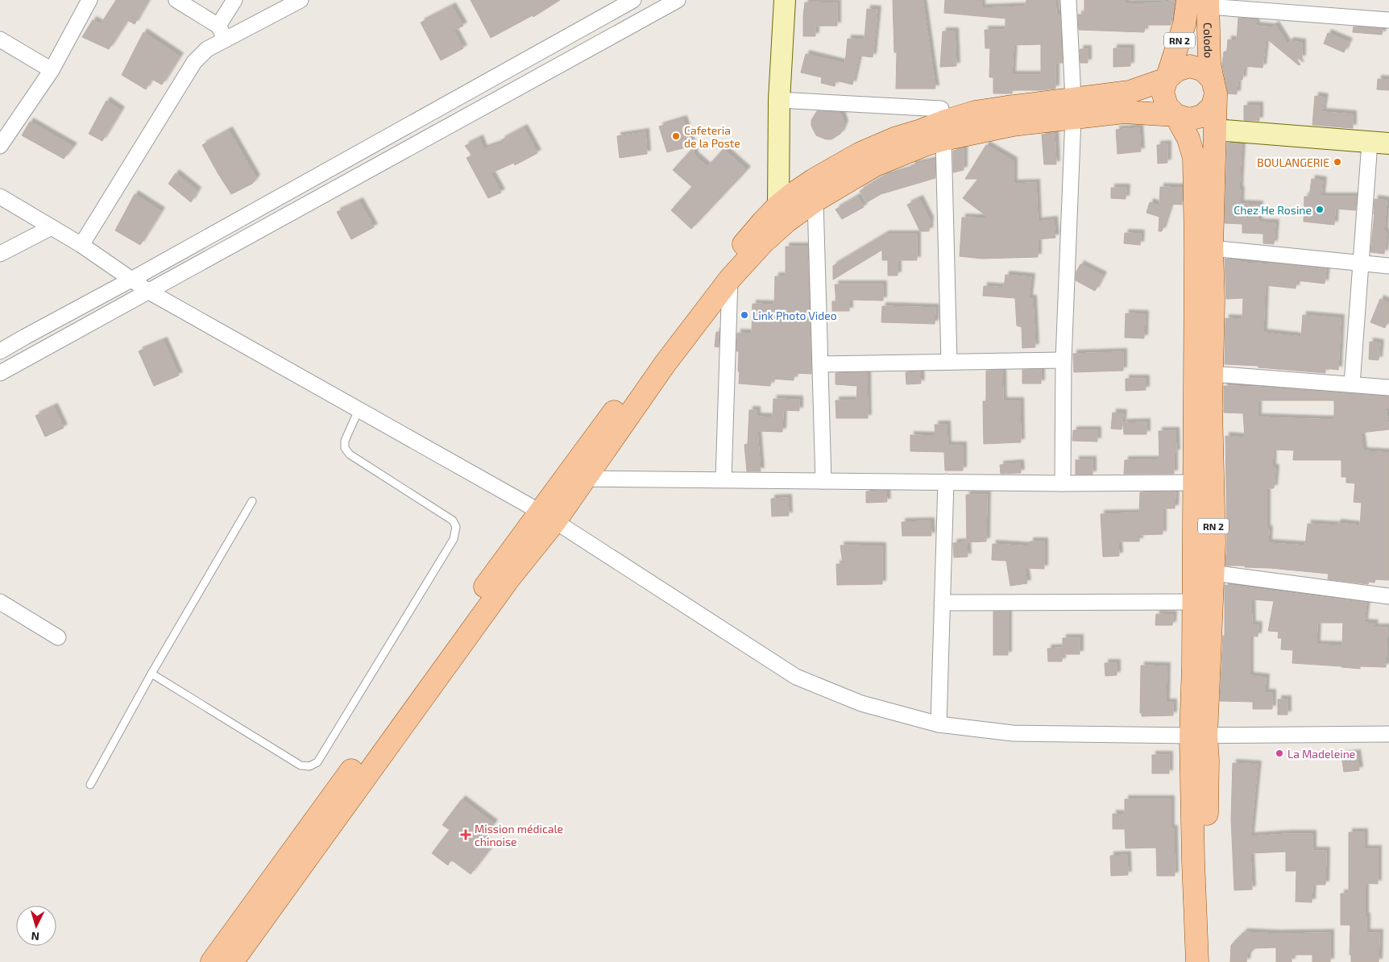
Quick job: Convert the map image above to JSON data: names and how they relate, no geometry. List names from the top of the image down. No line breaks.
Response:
{"streets":{"main road":["RN 2","Colodo"]},"crossings":[["RN 2","Colodo"]],"places":{"other":["Cafeteria de la Poste","BOULANGERIE","Chez He Rosine","Link Photo Video","La Madeleine"],"health":["Mission médicale chinoise"]},"north":"bottom"}
